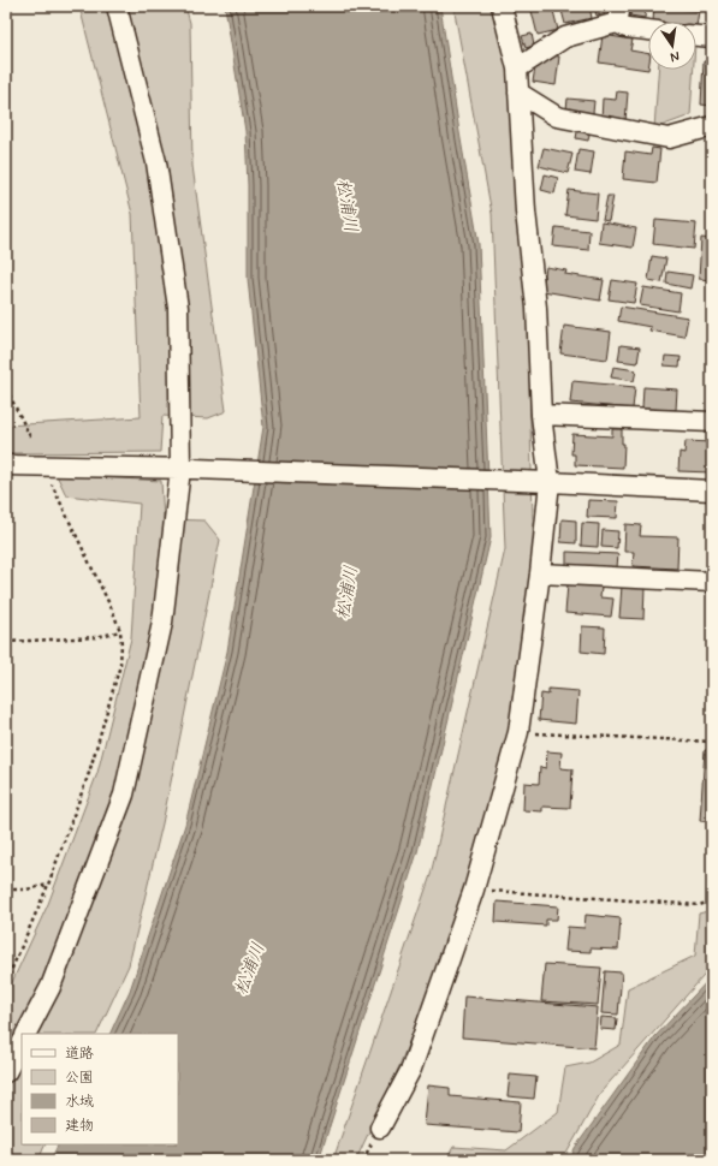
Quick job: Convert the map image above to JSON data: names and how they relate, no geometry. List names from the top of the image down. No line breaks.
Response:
{"water":["松浦川"],"legend":["道路","公園","水域","建物"],"north":"bottom"}
